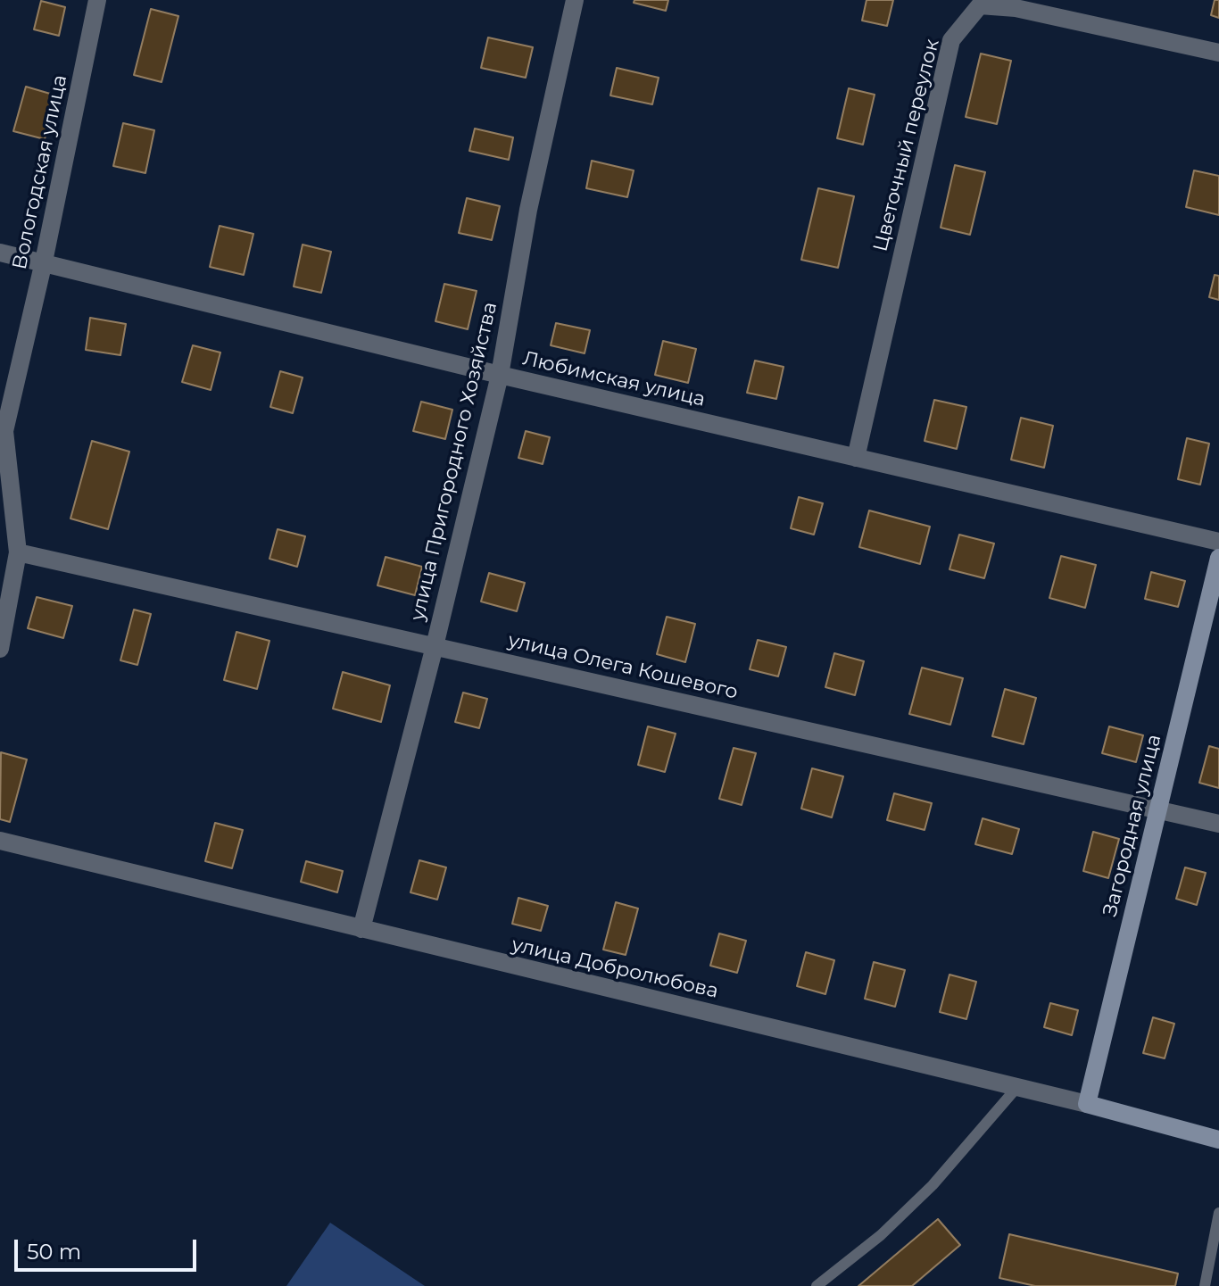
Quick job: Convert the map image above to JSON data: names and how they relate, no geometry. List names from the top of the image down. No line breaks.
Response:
{"streets":{"street":["Цветочный переулок","Вологодская улица","Любимская улица","улица Пригородного Хозяйства","улица Олега Кошевого","Загородная улица","улица Добролюбова"]},"crossings":[["Цветочный переулок","Любимская улица"],["Вологодская улица","Любимская улица"],["Вологодская улица","улица Олега Кошевого"],["Любимская улица","улица Пригородного Хозяйства"],["улица Пригородного Хозяйства","улица Олега Кошевого"],["улица Пригородного Хозяйства","улица Добролюбова"],["улица Олега Кошевого","Загородная улица"],["Загородная улица","улица Добролюбова"]],"scale_bar":"50 m"}
